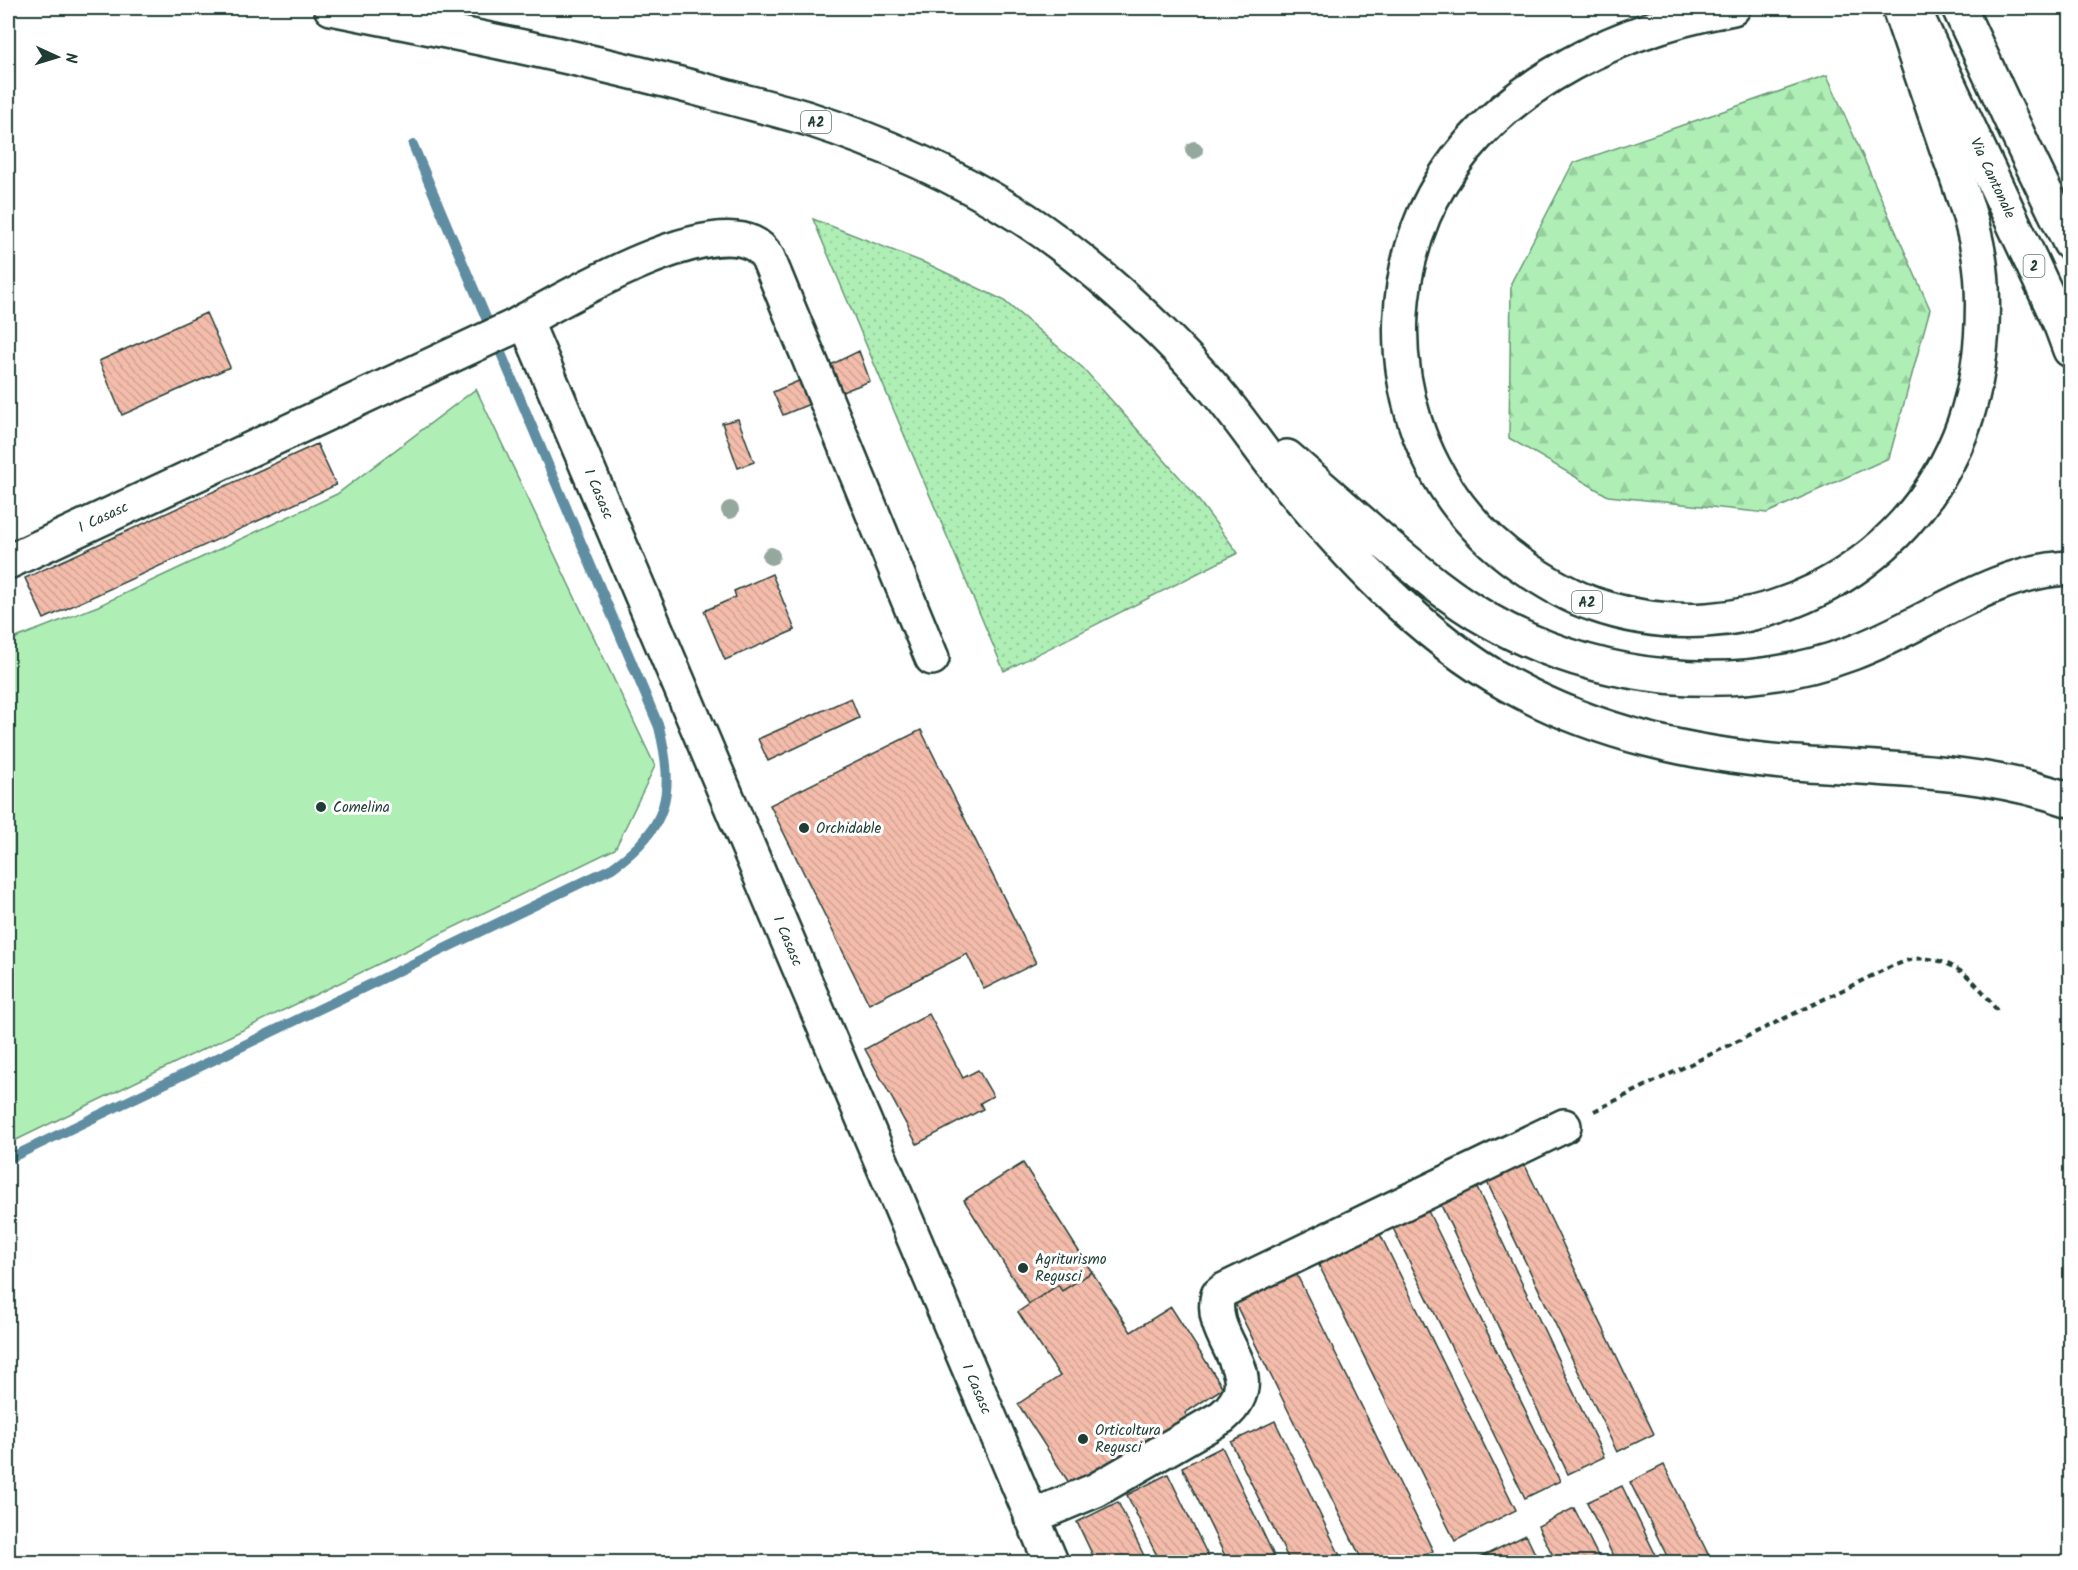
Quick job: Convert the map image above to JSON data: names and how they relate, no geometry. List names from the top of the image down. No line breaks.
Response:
{"streets":{"main road":["A2","Via Cantonale","2","I Casasc"]},"crossings":[["A2","Via Cantonale"]],"places":["Comelina","Orchidable","Agriturismo Regusci","Orticoltura Regusci"],"north":"right"}
